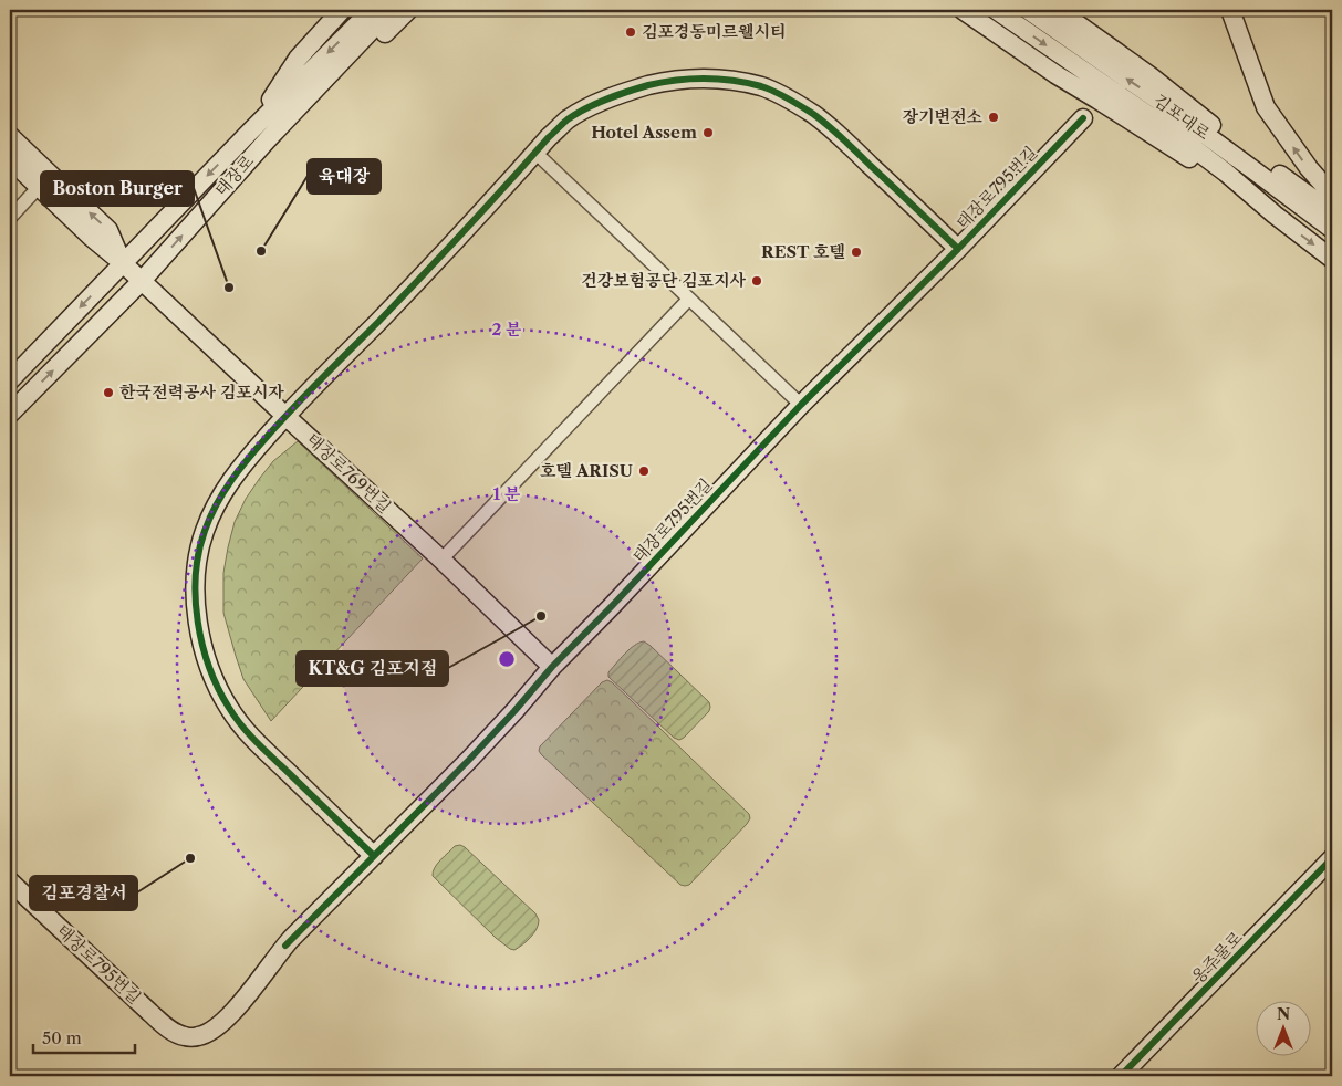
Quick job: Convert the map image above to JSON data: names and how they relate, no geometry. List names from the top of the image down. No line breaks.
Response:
{"streets":{"street":["김포대로","태장로","태장로795번길","태장로769번길","옹주물로"]},"crossings":[["태장로","태장로769번길"],["태장로795번길","태장로769번길"]],"places":["김포경동미르웰시티","장기변전소","Hotel Assem","육대장","REST 호텔","건강보험공단 김포지사","Boston Burger","한국전력공사 김포시자","호텔 ARISU","KT&G 김포지점","김포경찰서"],"scale_bar":"50 m","north":"top","rings":["2 분","1 분"]}
